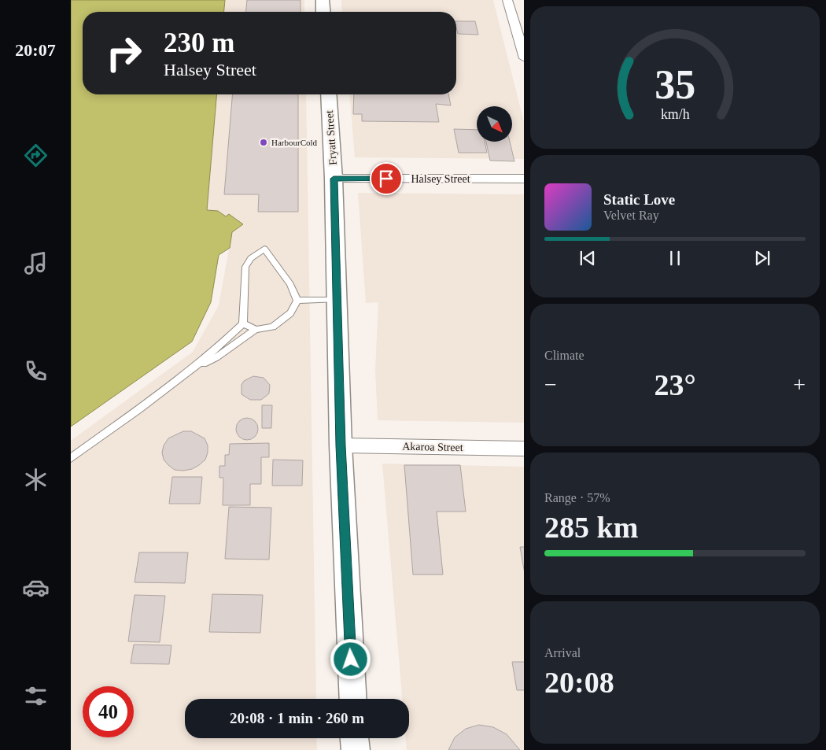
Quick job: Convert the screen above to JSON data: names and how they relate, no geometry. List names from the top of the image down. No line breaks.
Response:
{"streets":{"street":["Fryatt Street","Halsey Street","Akaroa Street"]},"crossings":[["Fryatt Street","Halsey Street"],["Fryatt Street","Akaroa Street"]],"places":["HarbourCold"],"north":"bottom right","page":{"tabs":"20:07","turn":["230 m","Halsey Street"],"song":["Static Love","Velvet Ray"],"tile":["Climate",["Range · 57%","285 km"],["Arrival","20:08"]],"heat":["−","23°","+"],"limit":"40","trip":"20:08 · 1 min · 260 m","gauge":["35","km/h"]}}
